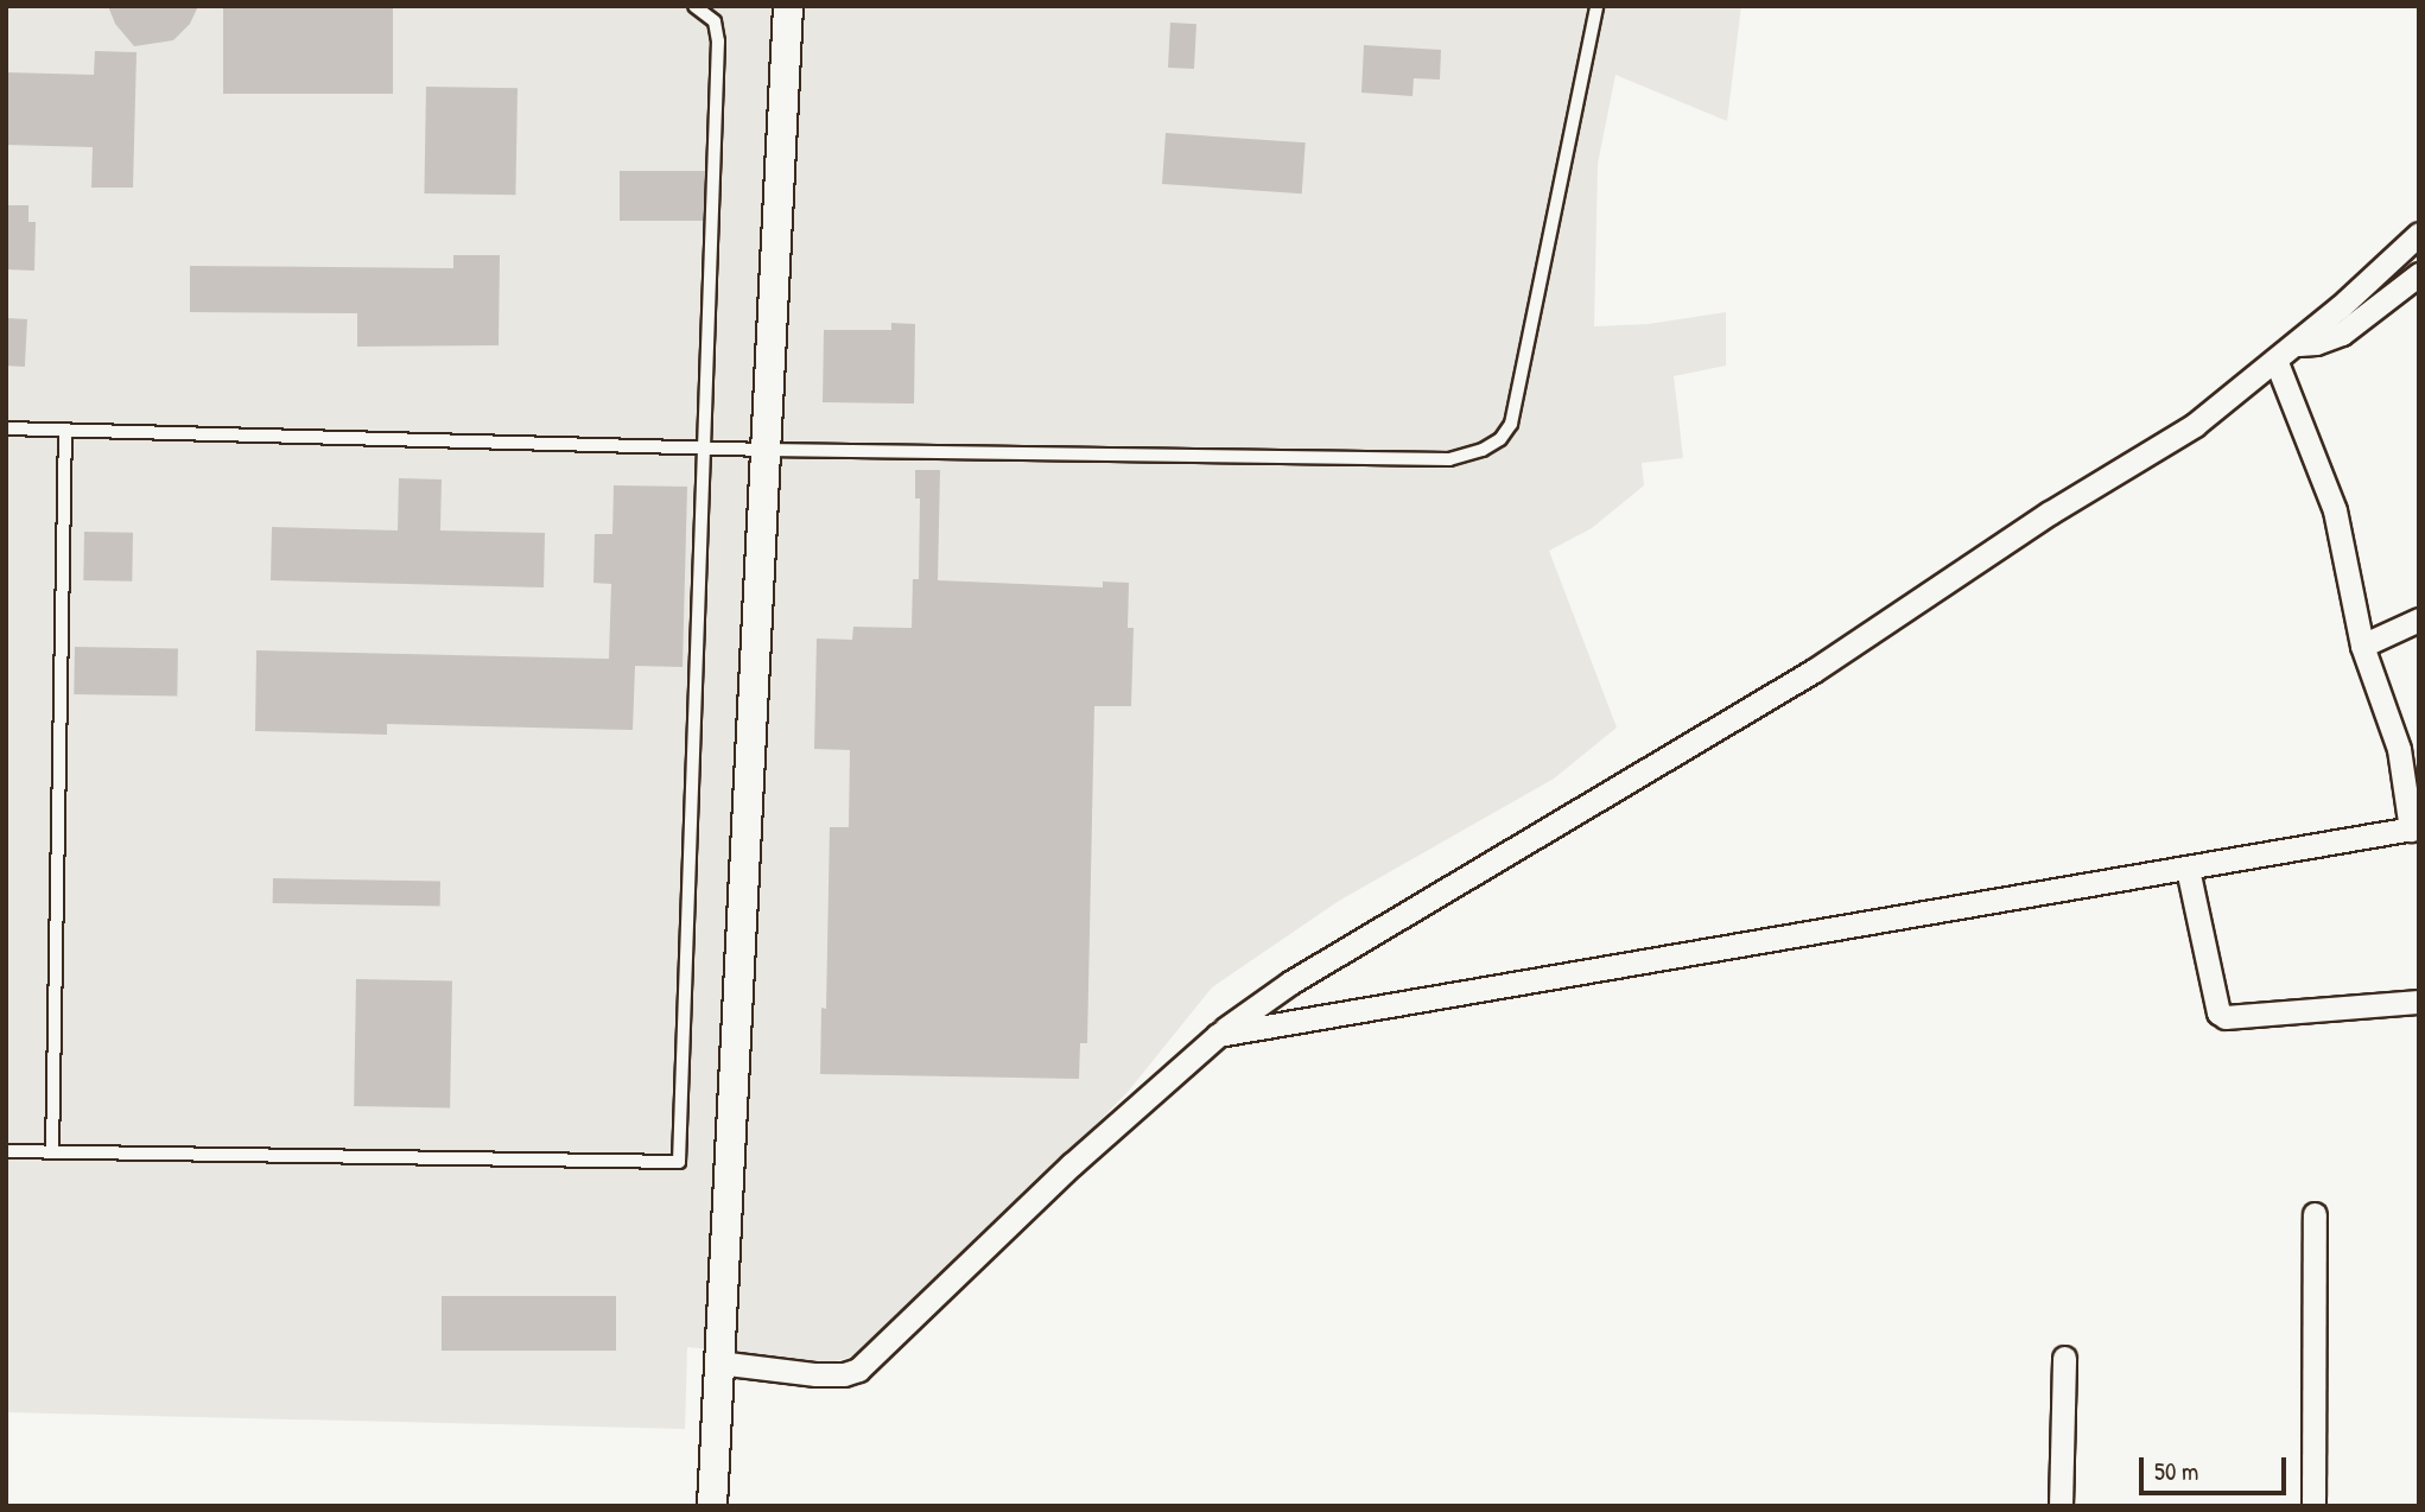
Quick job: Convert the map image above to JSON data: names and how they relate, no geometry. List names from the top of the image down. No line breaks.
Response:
{"scale_bar":"50 m"}
